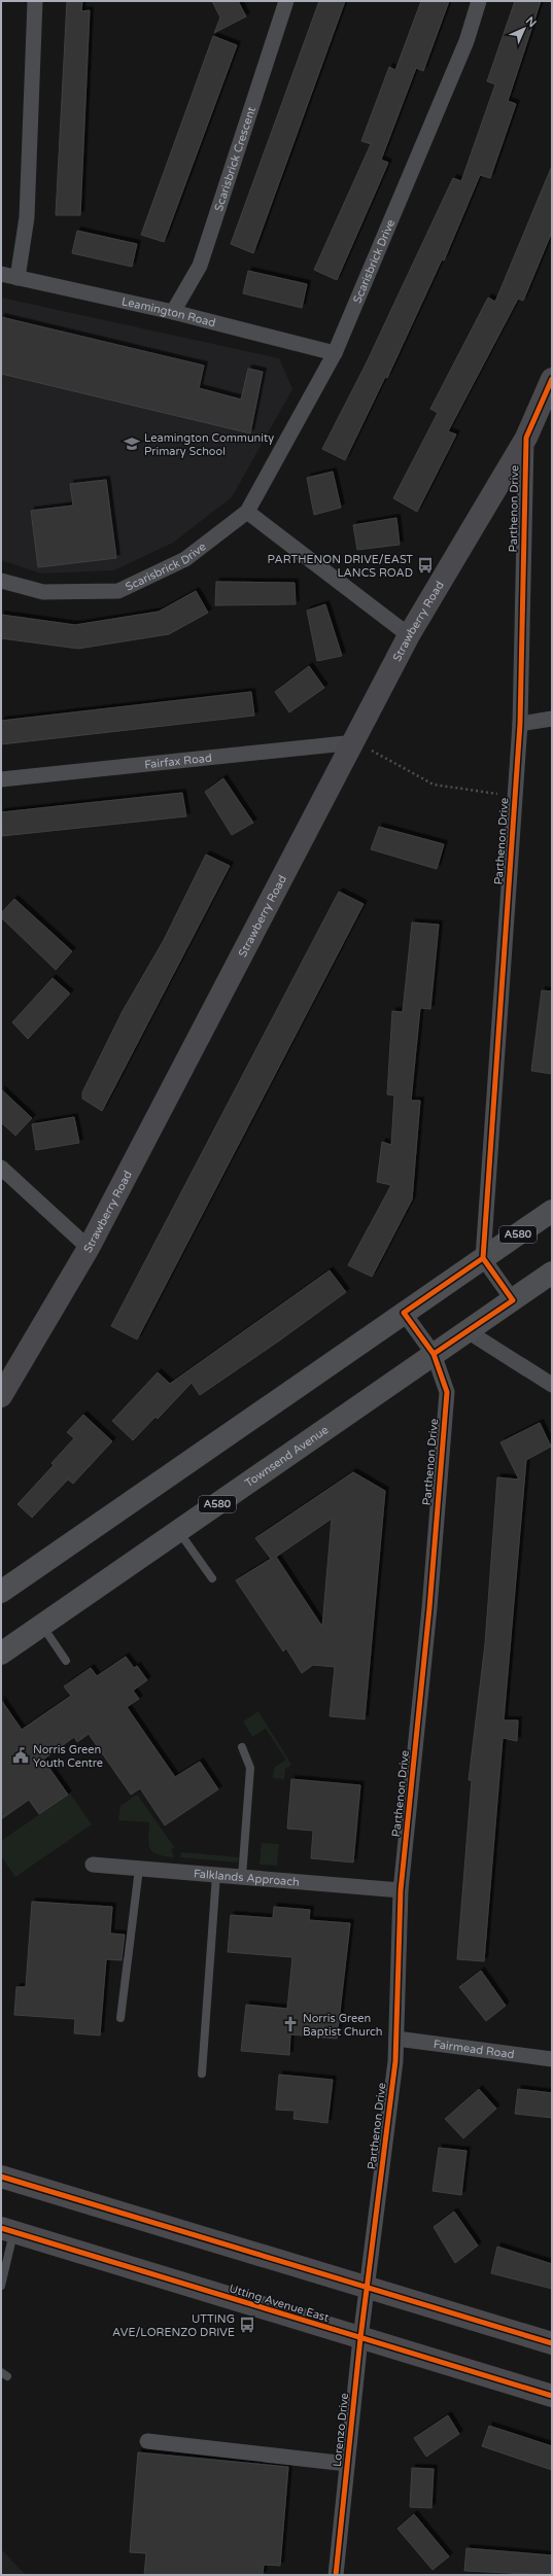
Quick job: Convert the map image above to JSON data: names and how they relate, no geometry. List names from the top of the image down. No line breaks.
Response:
{"streets":{"main road":["Parthenon Drive","Strawberry Road","A580","Townsend Avenue","Utting Avenue East"],"street":["Scarisbrick Crescent","Scarisbrick Drive","Leamington Road","Fairfax Road","Falklands Approach","Fairmead Road","Lorenzo Drive"]},"crossings":[["Scarisbrick Crescent","Leamington Road"],["Scarisbrick Drive","Leamington Road"],["Parthenon Drive","Strawberry Road"],["Parthenon Drive","A580"],["Parthenon Drive","Townsend Avenue"],["Parthenon Drive","Falklands Approach"],["Parthenon Drive","Fairmead Road"],["Parthenon Drive","Lorenzo Drive"],["Strawberry Road","Fairfax Road"],["Utting Avenue East","Lorenzo Drive"]],"places":{"school or university":["Leamington Community Primary School"],"bus stop":["PARTHENON DRIVE/EAST LANCS ROAD","UTTING AVE/LORENZO DRIVE"],"public building":["Norris Green Youth Centre"],"church":["Norris Green Baptist Church"]},"north":"top right"}
